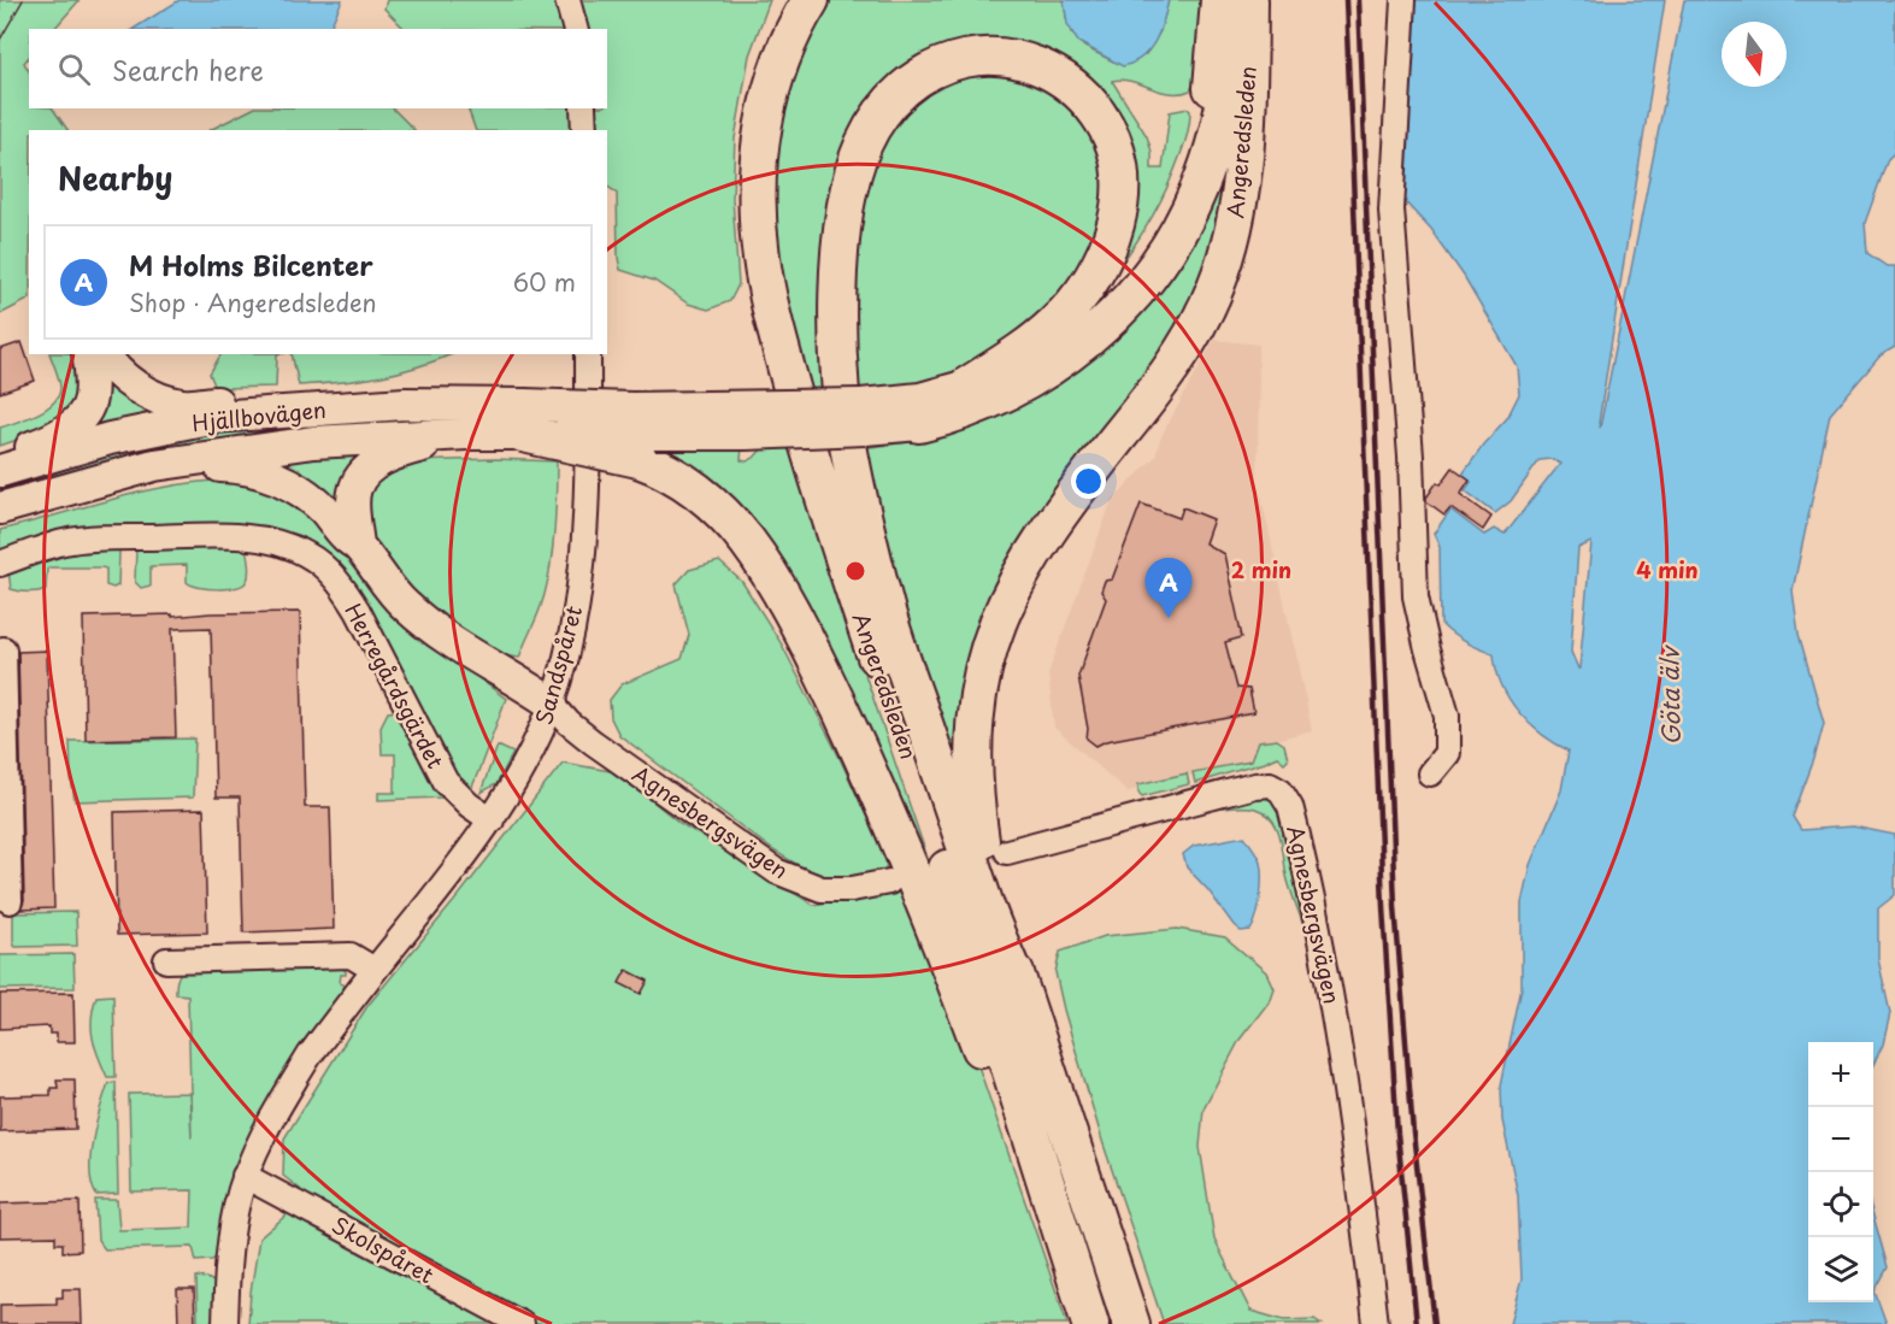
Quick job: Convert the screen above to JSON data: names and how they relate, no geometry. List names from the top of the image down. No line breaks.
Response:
{"streets":{"highway":["Angeredsleden"],"main road":["Hjällbovägen"],"street":["Sandspåret","Herregårdsgärdet","Agnesbergsvägen","Skolspåret"]},"crossings":[["Sandspåret","Herregårdsgärdet"],["Sandspåret","Agnesbergsvägen"],["Sandspåret","Skolspåret"]],"water":["Göta älv"],"north":"bottom","page":{"search":"Search here","heading":"Nearby","list":[{"mark":"A","name":"M Holms Bilcenter","note":"Shop · Angeredsleden","value":"60 m"}],"pins":"A","map_buttons":["+","−"]},"rings":["2 min","4 min"]}
